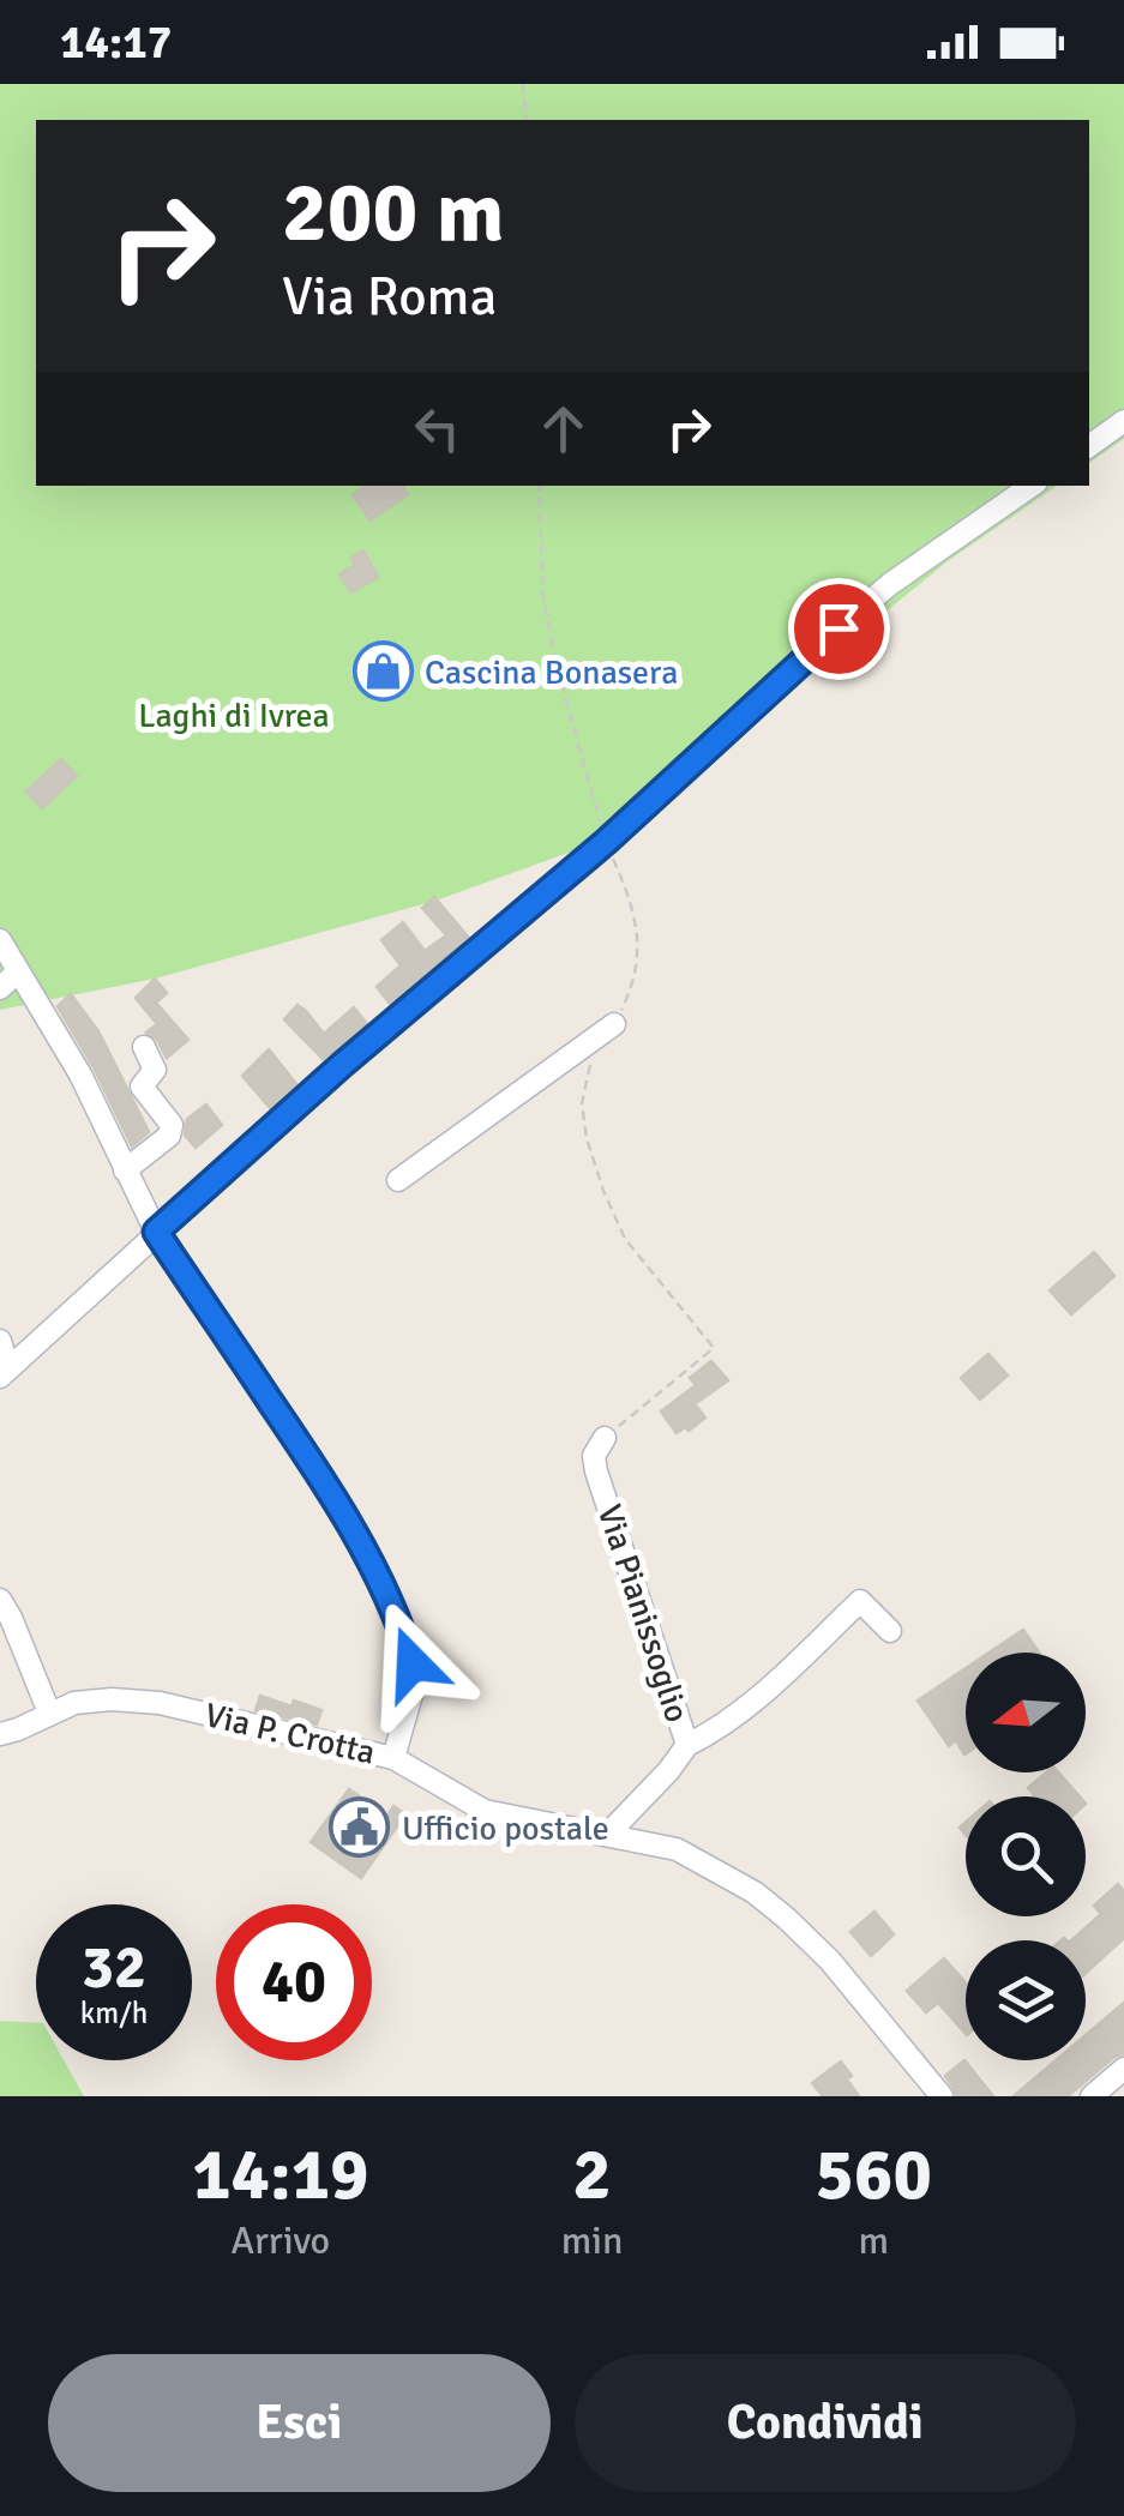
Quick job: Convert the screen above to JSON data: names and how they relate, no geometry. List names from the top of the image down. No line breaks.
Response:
{"streets":{"street":["Via Pianissoglio","Via P. Crotta"]},"crossings":[["Via Pianissoglio","Via P. Crotta"]],"parks":["Laghi di Ivrea"],"places":{"shop":["Cascina Bonasera"],"public building":["Ufficio postale"]},"north":"left","page":{"status":"14:17","turn":["200 m","Via Roma"],"speed":"32 km/h","limit":"40","eta":["14:19","Arrivo","2","min","560","m"],"buttons":["Esci","Condividi"]}}
